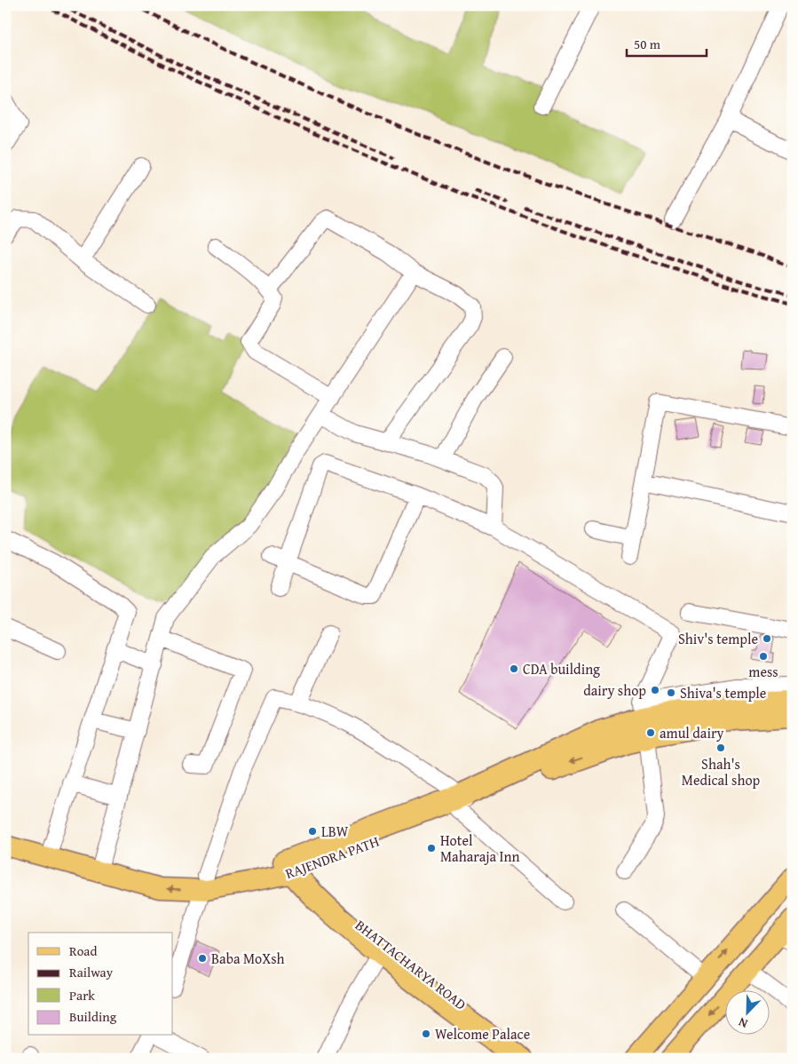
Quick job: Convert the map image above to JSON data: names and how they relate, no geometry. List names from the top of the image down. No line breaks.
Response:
{"streets":{"highway":["RAJENDRA PATH","BHATTACHARYA ROAD"]},"crossings":[["RAJENDRA PATH","BHATTACHARYA ROAD"]],"places":["Shiv's temple","mess","CDA building","dairy shop","Shiva's temple","amul dairy","Shah's Medical shop","LBW","Hotel Maharaja Inn","Baba MoXsh","Welcome Palace"],"legend":["Road","Railway","Park","Building"],"scale_bar":"50 m","north":"bottom left"}
